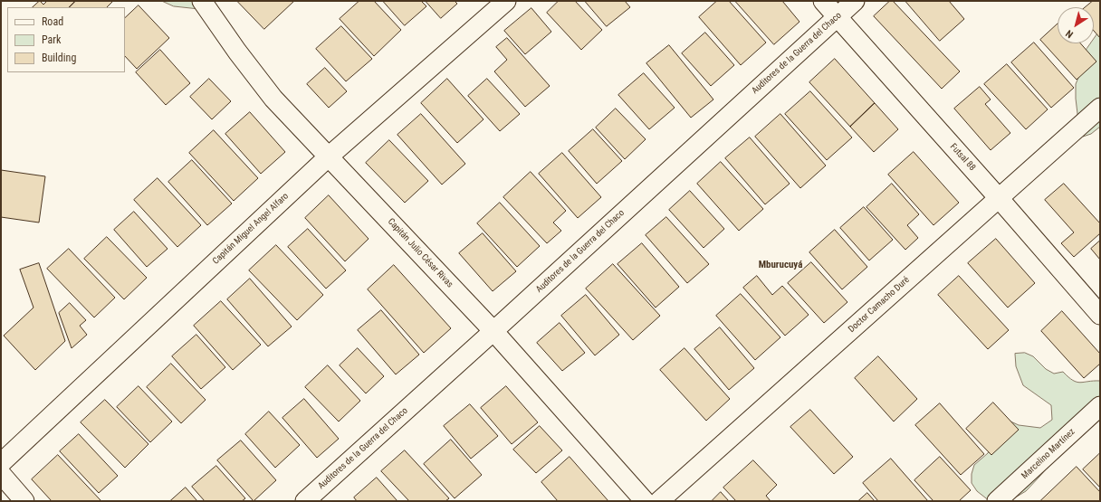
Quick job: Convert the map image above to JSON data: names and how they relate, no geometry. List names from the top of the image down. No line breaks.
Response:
{"streets":{"street":["Auditores de la Guerra del Chaco","Futsal 88","Capitán Miguel Angel Alfaro","Capitán Julio César Rivas","Doctor Camacho Duré","Marcelino Martínez"]},"crossings":[["Auditores de la Guerra del Chaco","Futsal 88"],["Auditores de la Guerra del Chaco","Capitán Julio César Rivas"],["Futsal 88","Doctor Camacho Duré"],["Capitán Miguel Angel Alfaro","Capitán Julio César Rivas"]],"districts":["Mburucuyá"],"legend":["Road","Park","Building"],"north":"bottom left"}
